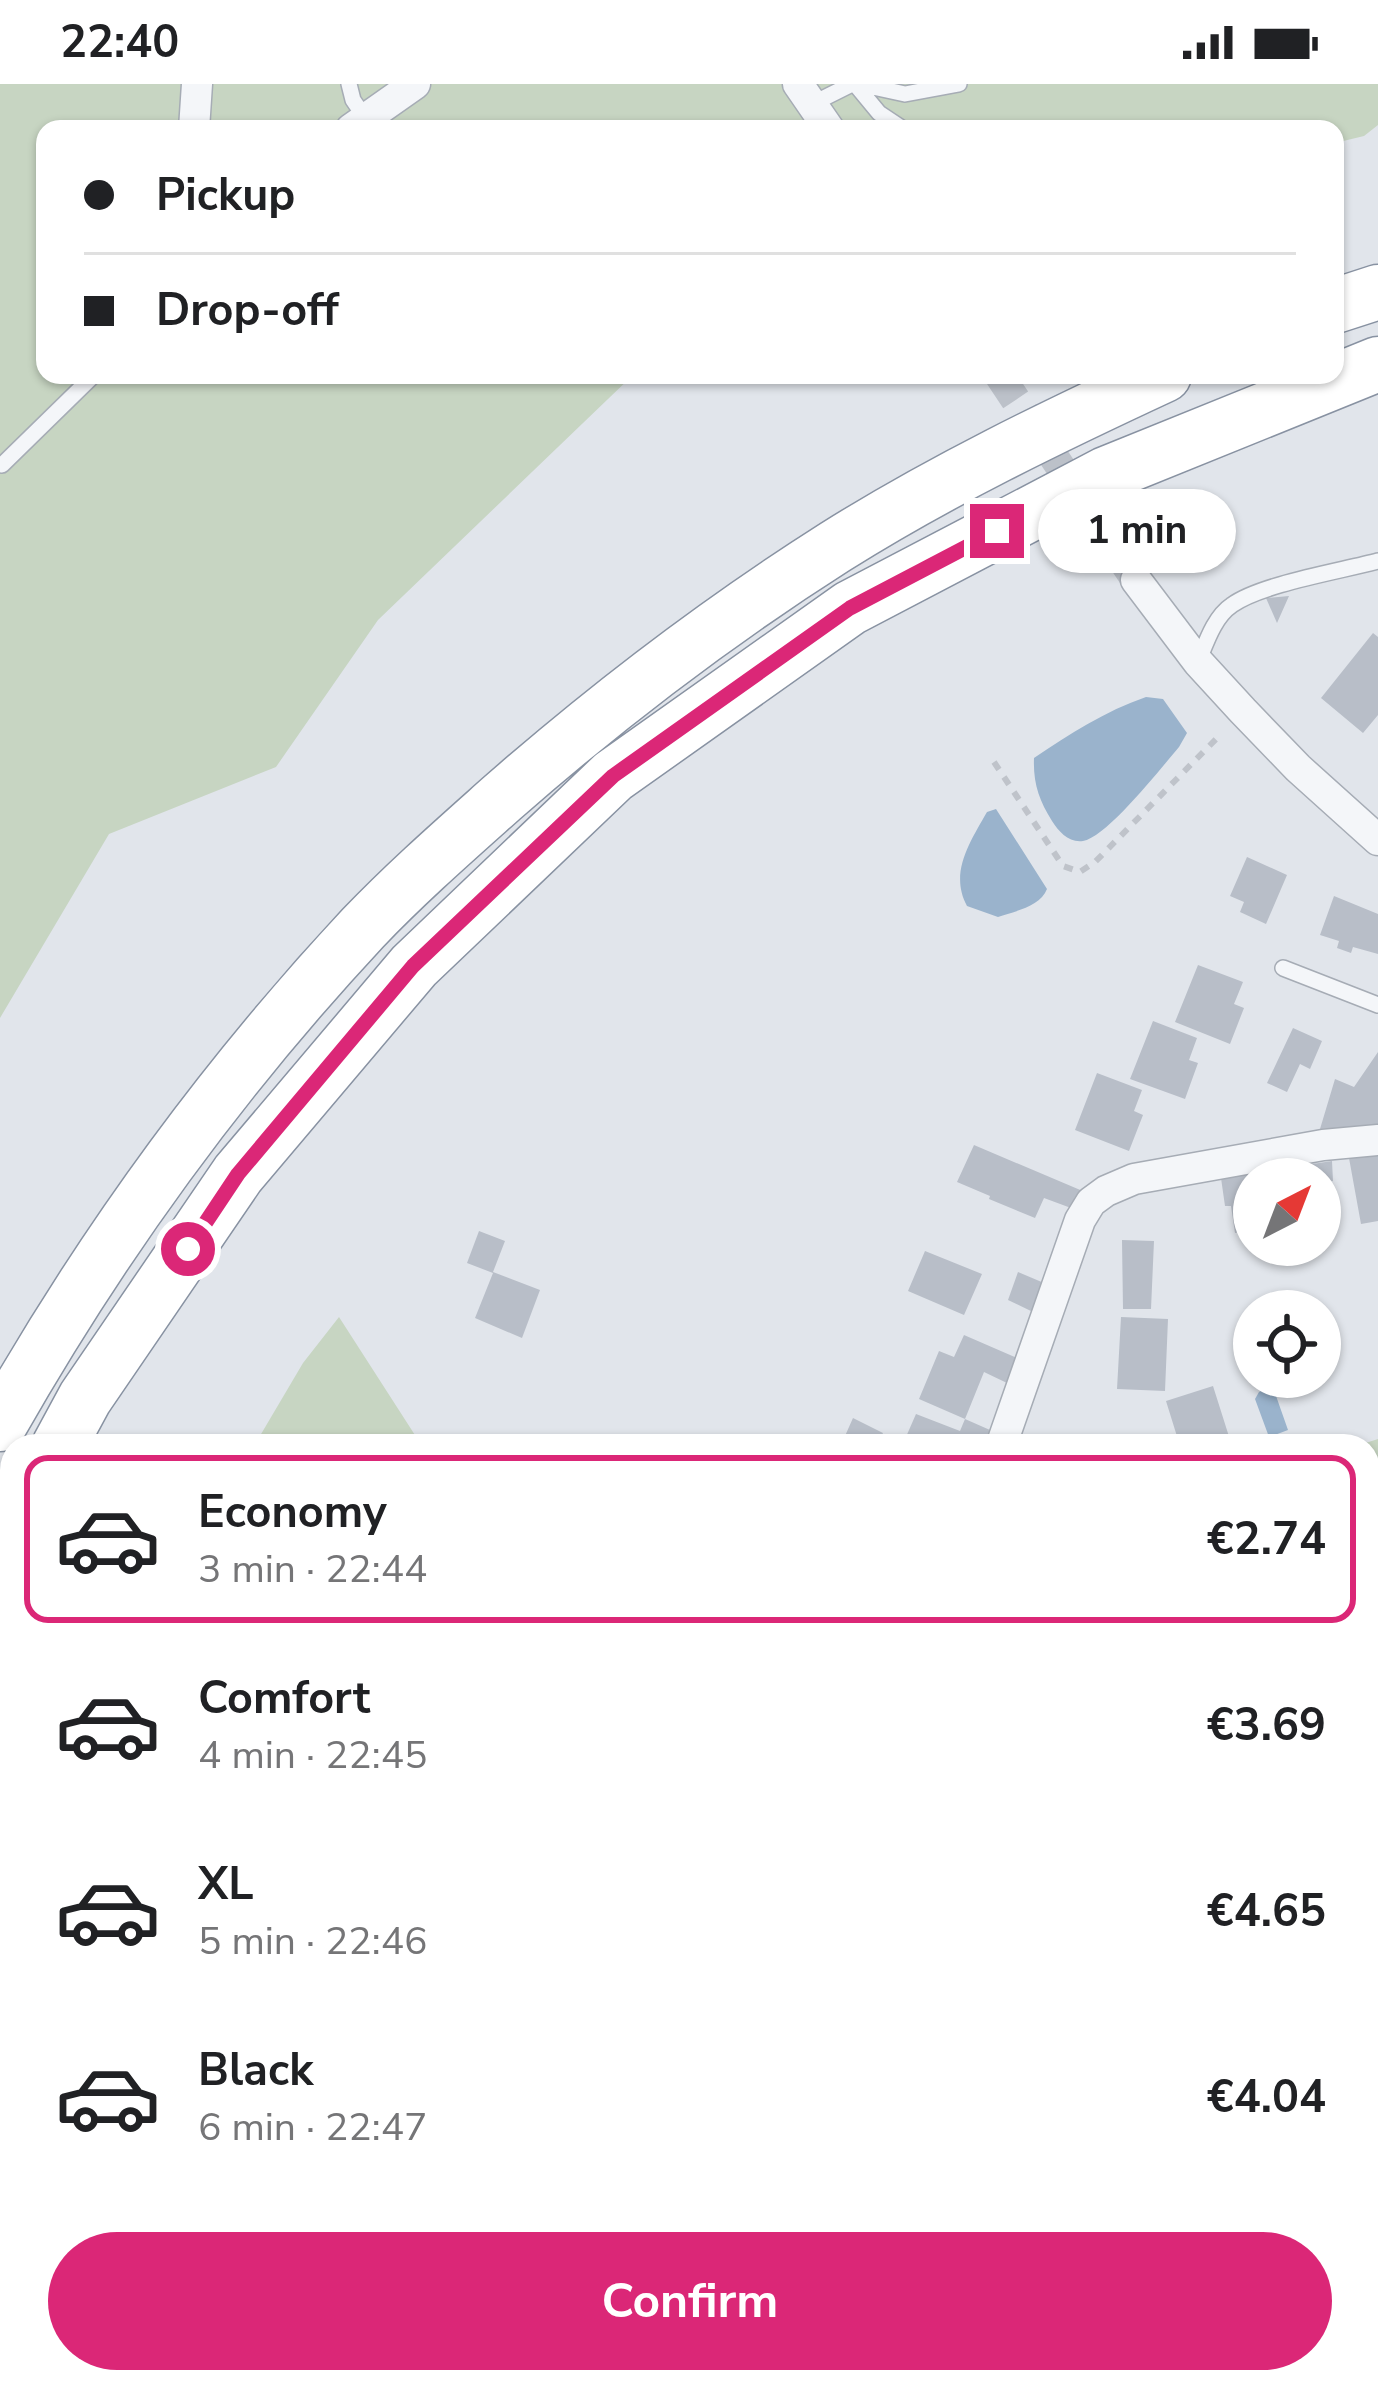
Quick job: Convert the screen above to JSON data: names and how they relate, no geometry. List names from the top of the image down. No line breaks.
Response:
{"north":"top right","page":{"status":"22:40","banner":["Pickup","Drop-off"],"bubble":"1 min","list":[{"name":"Economy","note":"3 min · 22:44","value":"€2.74"},{"name":"Comfort","note":"4 min · 22:45","value":"€3.69"},{"name":"XL","note":"5 min · 22:46","value":"€4.65"},{"name":"Black","note":"6 min · 22:47","value":"€4.04"}],"buttons":"Confirm"}}
